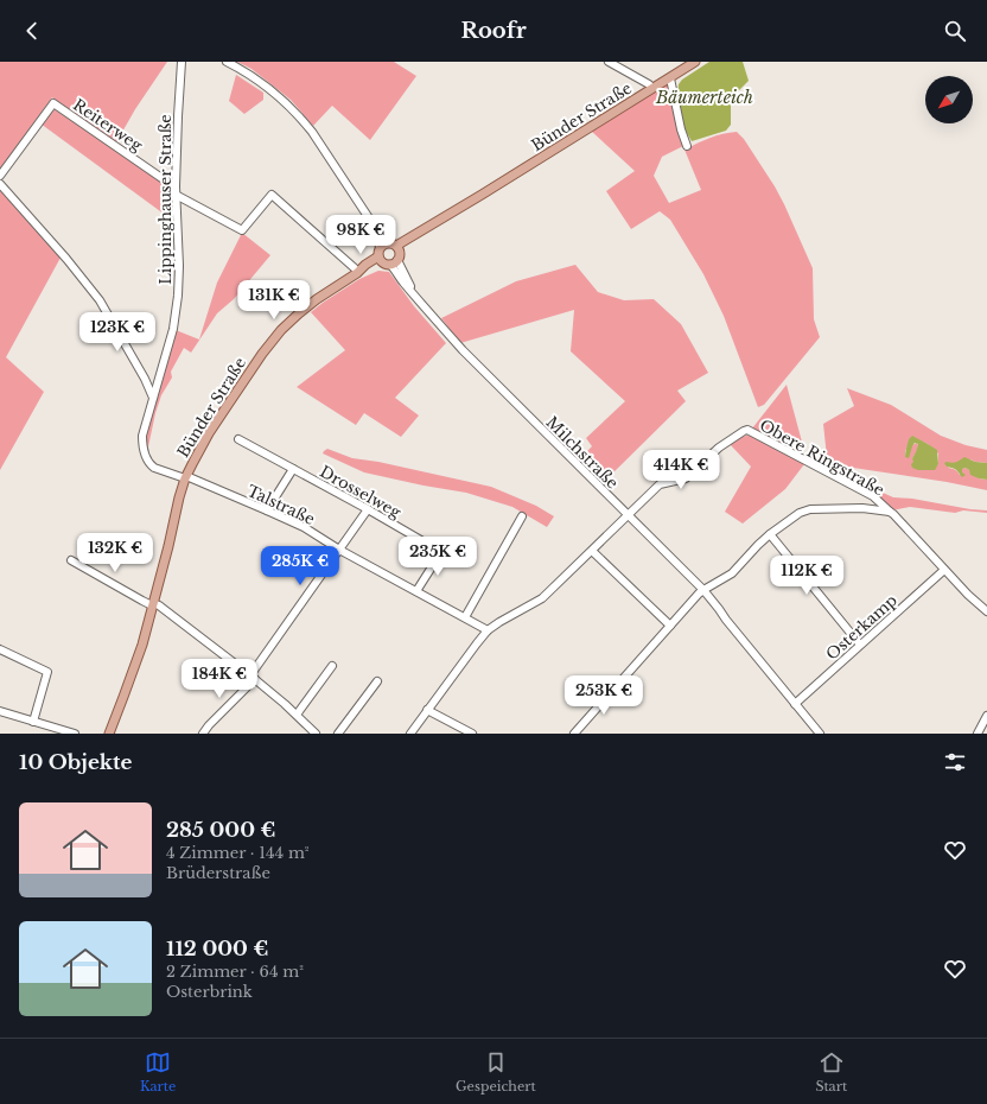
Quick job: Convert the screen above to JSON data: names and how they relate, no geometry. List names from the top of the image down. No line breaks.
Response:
{"streets":{"main road":["Bünder Straße"],"street":["Reiterweg","Lippinghauser Straße","Milchstraße","Obere Ringstraße","Drosselweg","Talstraße","Osterkamp"]},"crossings":[["Bünder Straße","Lippinghauser Straße"],["Bünder Straße","Milchstraße"],["Bünder Straße","Talstraße"],["Reiterweg","Lippinghauser Straße"],["Lippinghauser Straße","Talstraße"],["Milchstraße","Obere Ringstraße"],["Milchstraße","Osterkamp"],["Obere Ringstraße","Talstraße"],["Drosselweg","Talstraße"]],"water":["Bäumerteich"],"north":"bottom left","page":{"header":"Roofr","price":["98K €","131K €","123K €","414K €","132K €","235K €","285K €","112K €","184K €","253K €"],"heading":"10 Objekte","list":[{"name":"285 000 €","note":"4 Zimmer · 144 m² · Brüderstraße"},{"name":"112 000 €","note":"2 Zimmer · 64 m² · Osterbrink"}],"tabs":["Karte","Gespeichert","Start"]}}
